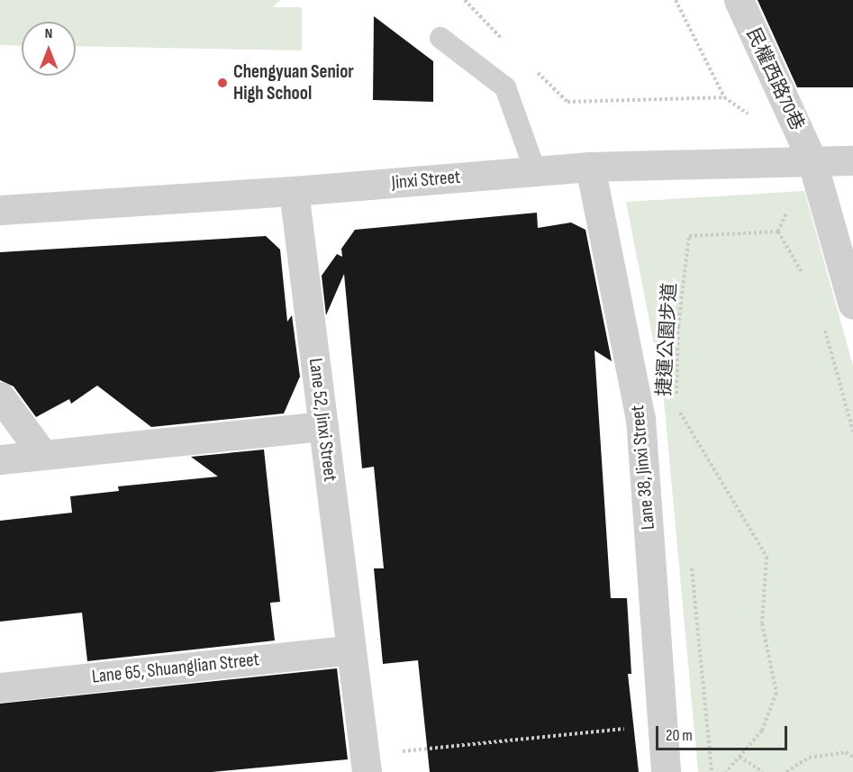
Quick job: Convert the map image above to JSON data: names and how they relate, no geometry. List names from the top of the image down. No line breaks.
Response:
{"streets":{"street":["民權西路70巷","Jinxi Street","Lane 52, Jinxi Street","Lane 38, Jinxi Street","Lane 65, Shuanglian Street"],"path":["捷運公園步道"]},"crossings":[["民權西路70巷","Jinxi Street"],["Jinxi Street","Lane 52, Jinxi Street"],["Jinxi Street","Lane 38, Jinxi Street"],["Lane 52, Jinxi Street","Lane 65, Shuanglian Street"]],"places":["Chengyuan Senior High School"],"scale_bar":"20 m","north":"top"}
